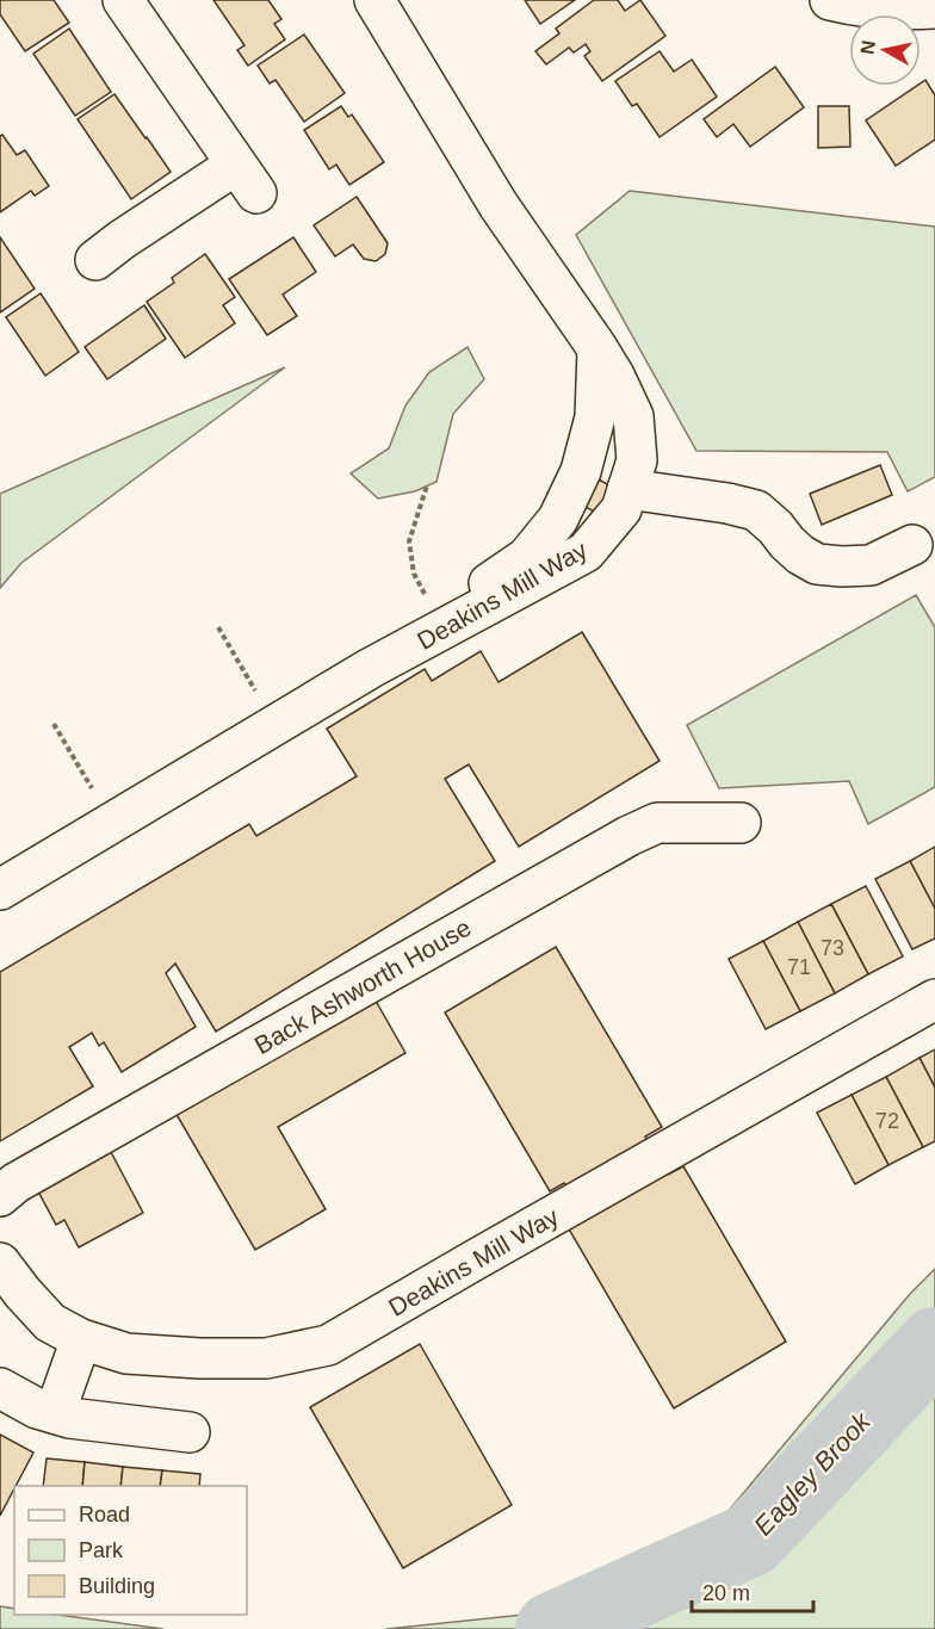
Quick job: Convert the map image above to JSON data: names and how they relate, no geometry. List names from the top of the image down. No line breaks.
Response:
{"streets":{"street":["Deakins Mill Way","Back Ashworth House"]},"water":["Eagley Brook"],"house_numbers":["73","71","72"],"legend":["Road","Park","Building"],"scale_bar":"20 m","north":"left"}
